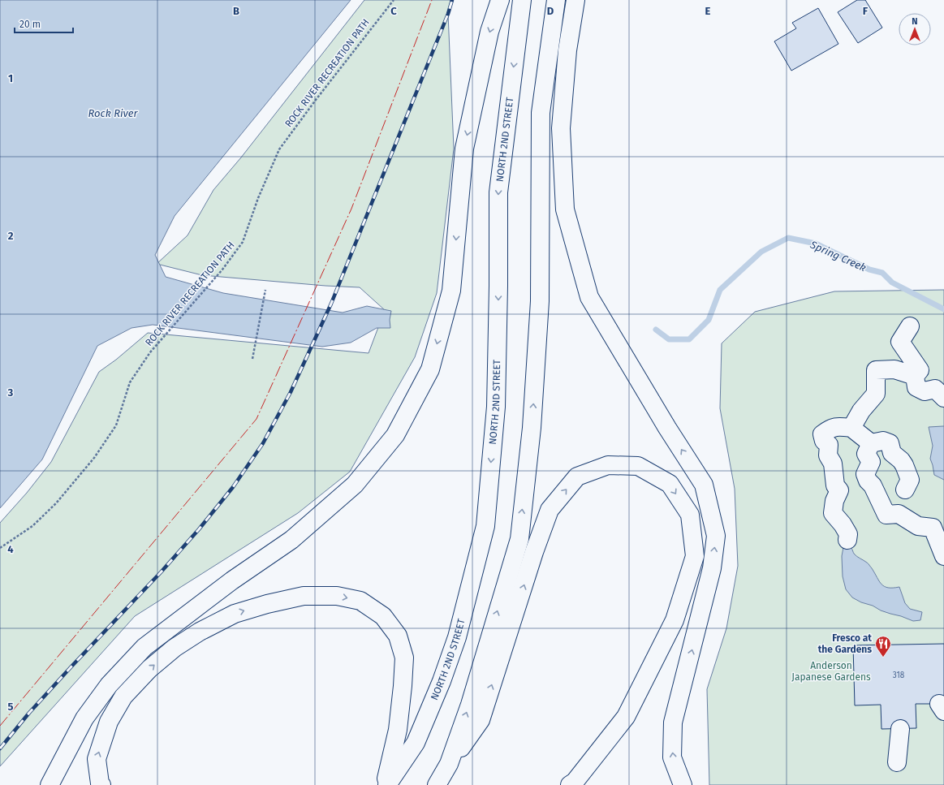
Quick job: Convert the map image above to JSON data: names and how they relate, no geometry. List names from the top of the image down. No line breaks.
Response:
{"streets":{"main road":["NORTH 2ND STREET"],"path":["ROCK RIVER RECREATION PATH"]},"water":["Rock River","Spring Creek"],"parks":["Anderson Japanese Gardens"],"places":{"restaurant":["Fresco at the Gardens"]},"house_numbers":["318"],"scale_bar":"20 m","north":"top","grid":{"columns":["B","C","D","E","F"],"rows":["1","2","3","4","5"]}}
